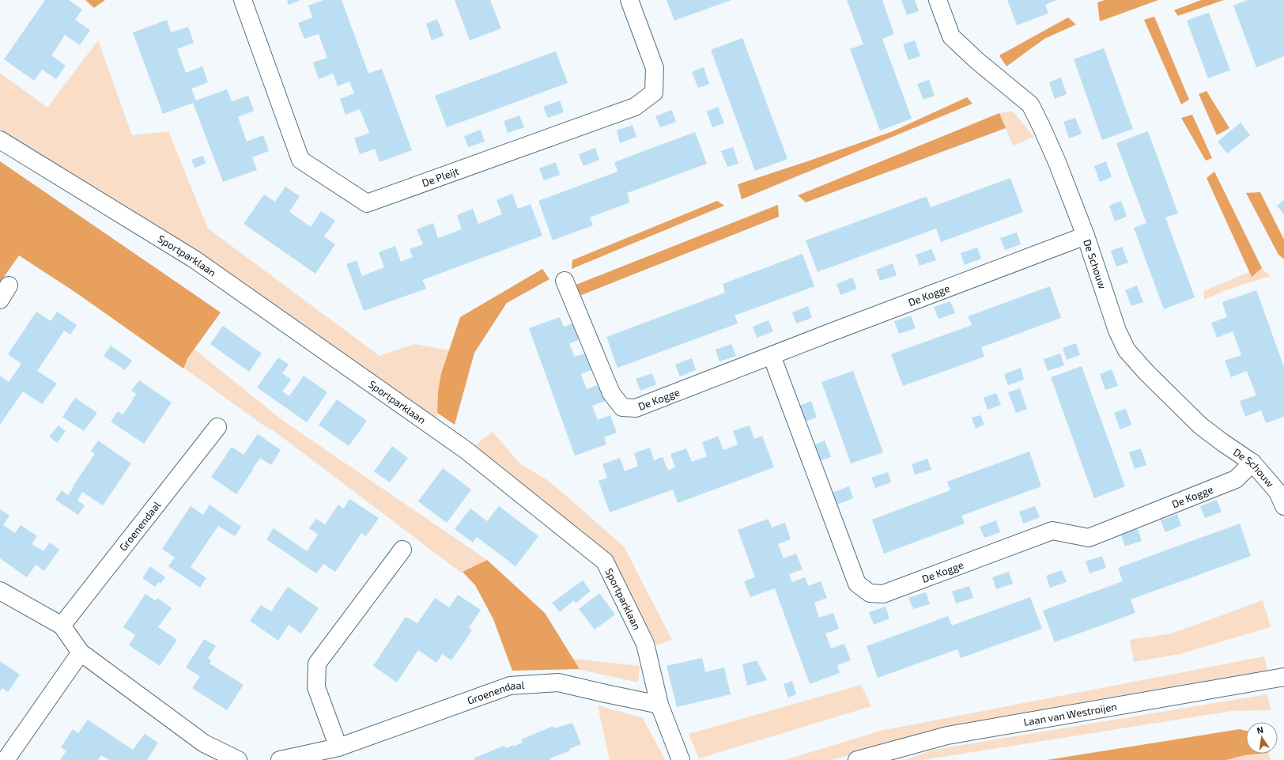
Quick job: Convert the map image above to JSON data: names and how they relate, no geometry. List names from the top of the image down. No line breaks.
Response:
{"streets":{"street":["De Pleijt","Sportparklaan","De Schouw","De Kogge","Groenendaal","Laan van Westroijen"]},"crossings":[["Sportparklaan","Groenendaal"],["De Schouw","De Kogge"]],"north":"top"}
